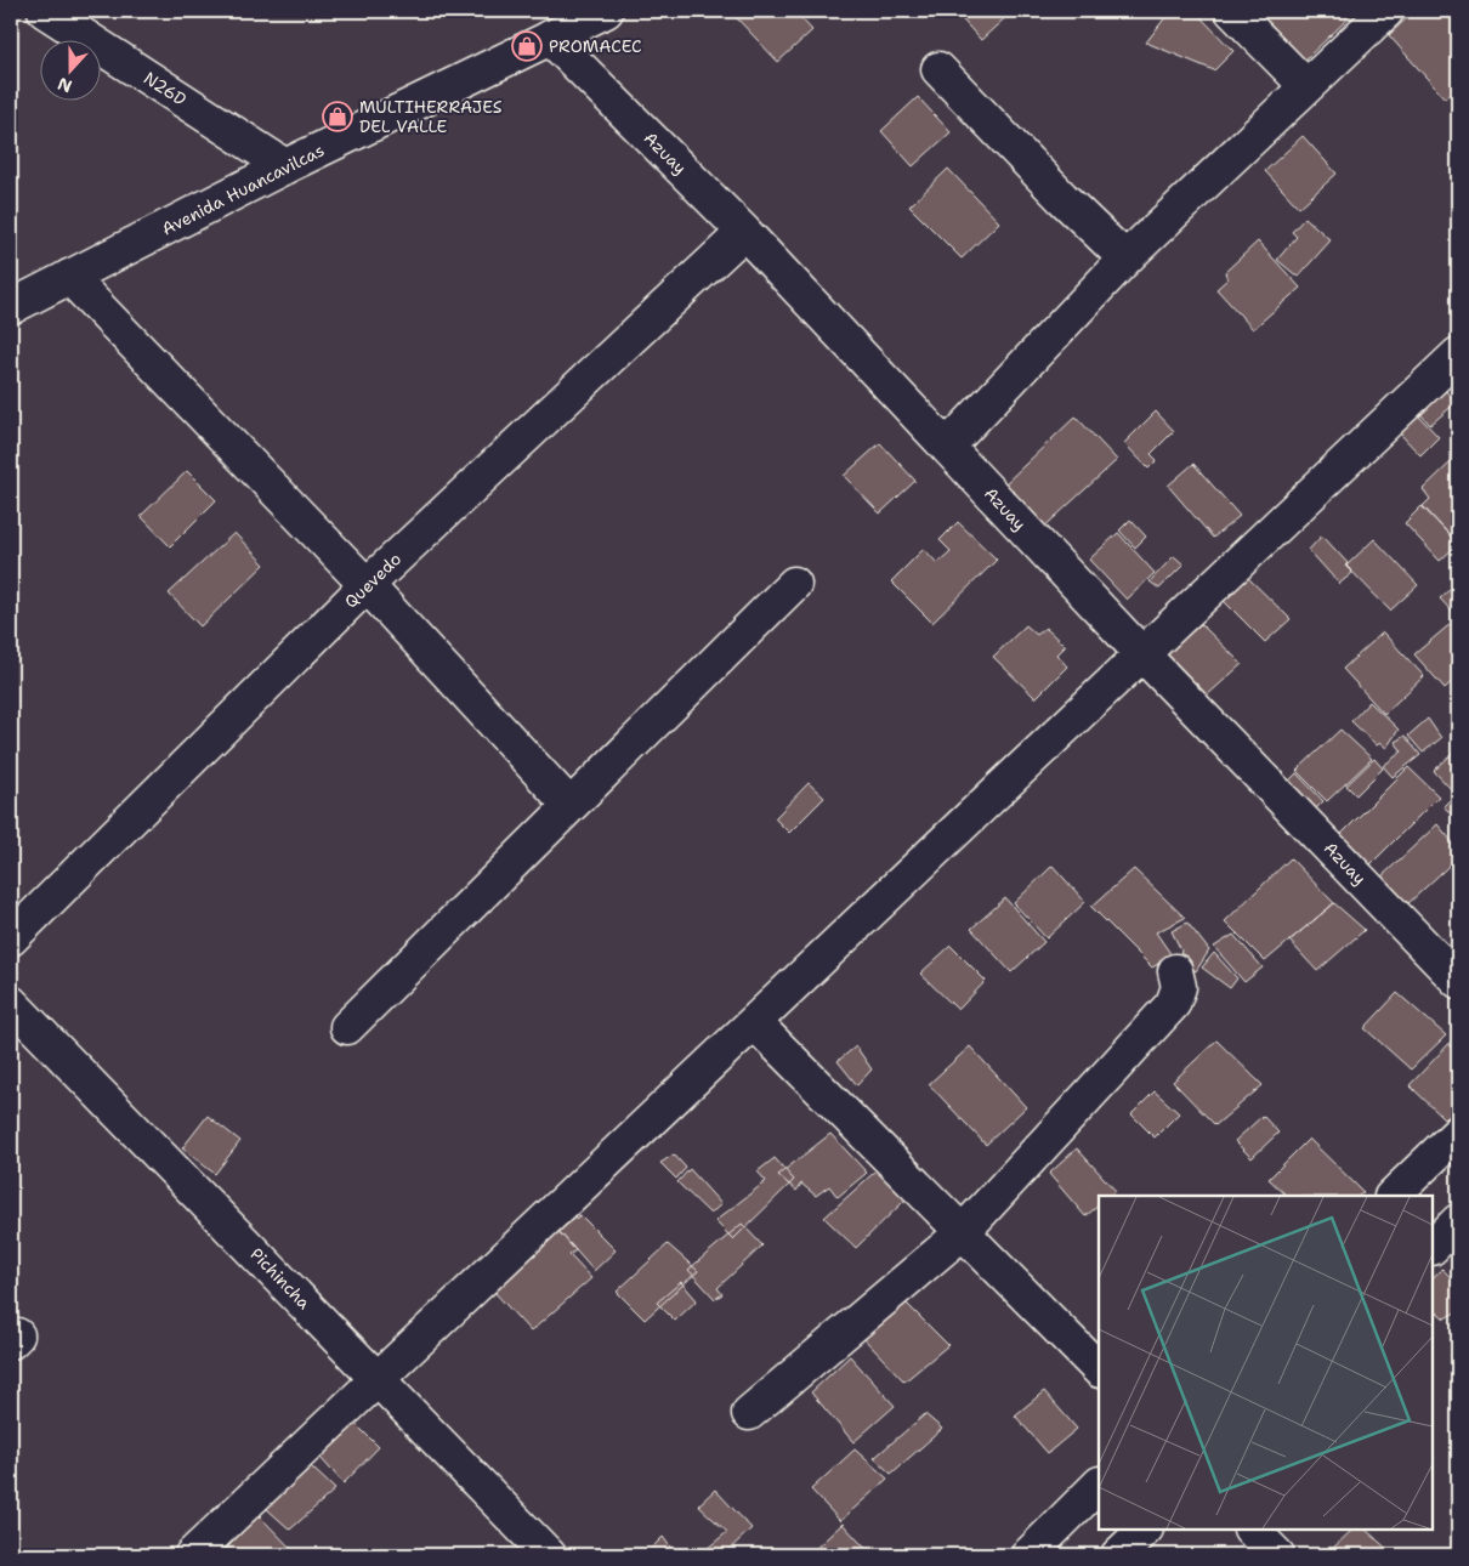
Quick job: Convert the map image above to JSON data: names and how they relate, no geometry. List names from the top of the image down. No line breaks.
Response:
{"streets":{"street":["N26D","Azuay","Avenida Huancavilcas","Quevedo","Pichincha"]},"crossings":[["N26D","Avenida Huancavilcas"],["Azuay","Avenida Huancavilcas"],["Azuay","Quevedo"]],"places":{"shop":["PROMACEC","MULTIHERRAJES DEL VALLE"]},"north":"bottom"}
